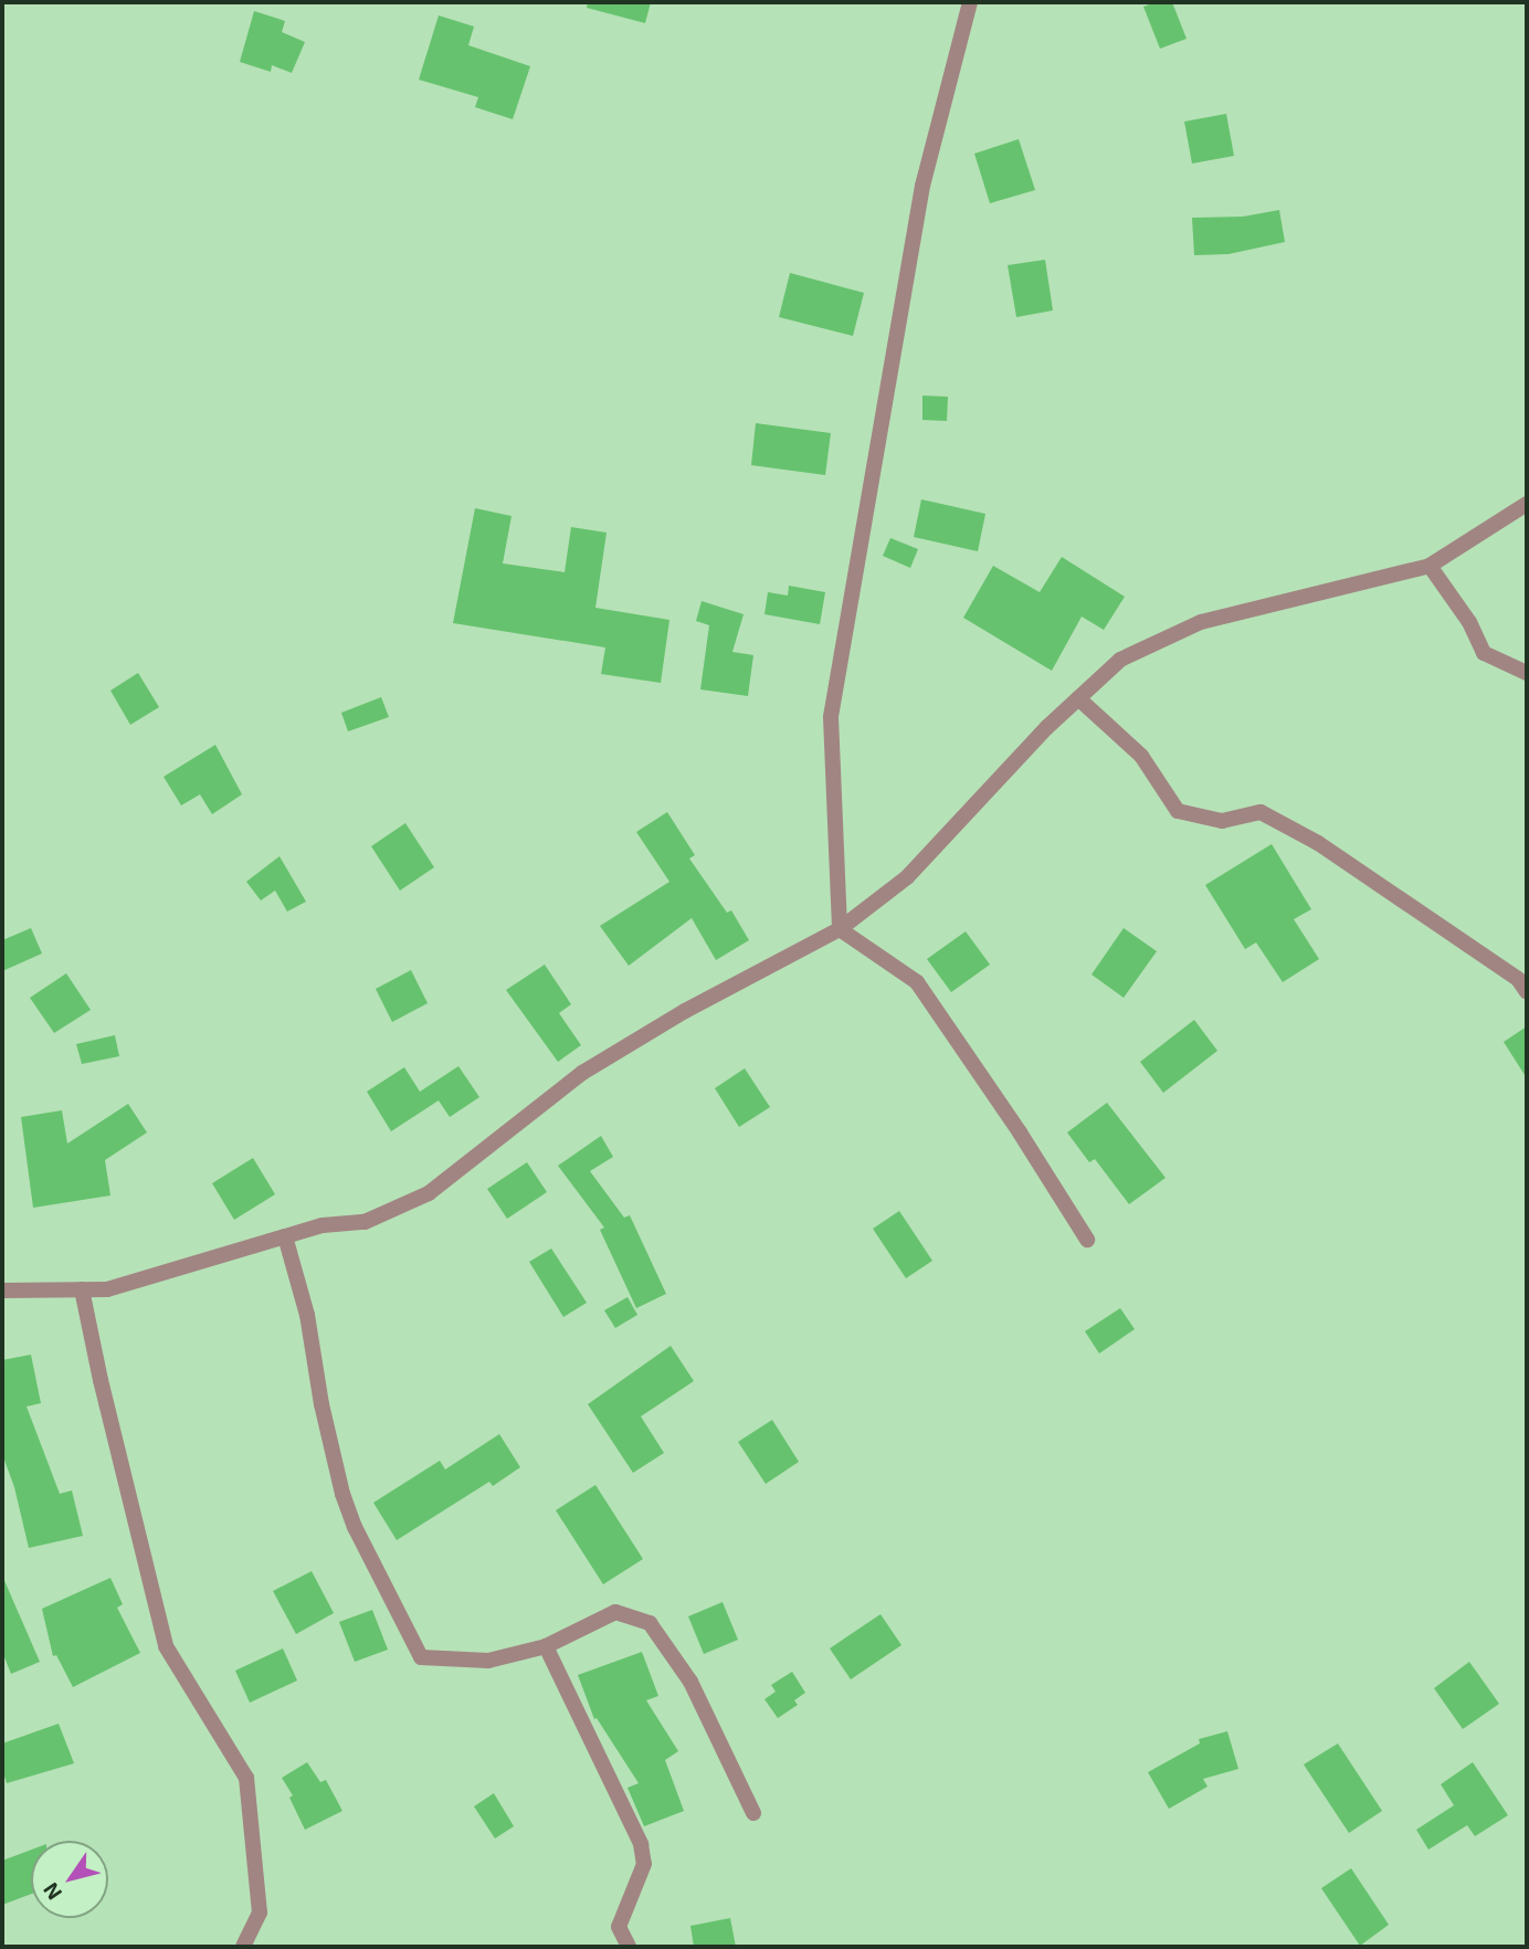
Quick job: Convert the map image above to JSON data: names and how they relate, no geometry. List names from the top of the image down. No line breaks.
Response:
{"north":"bottom left"}
